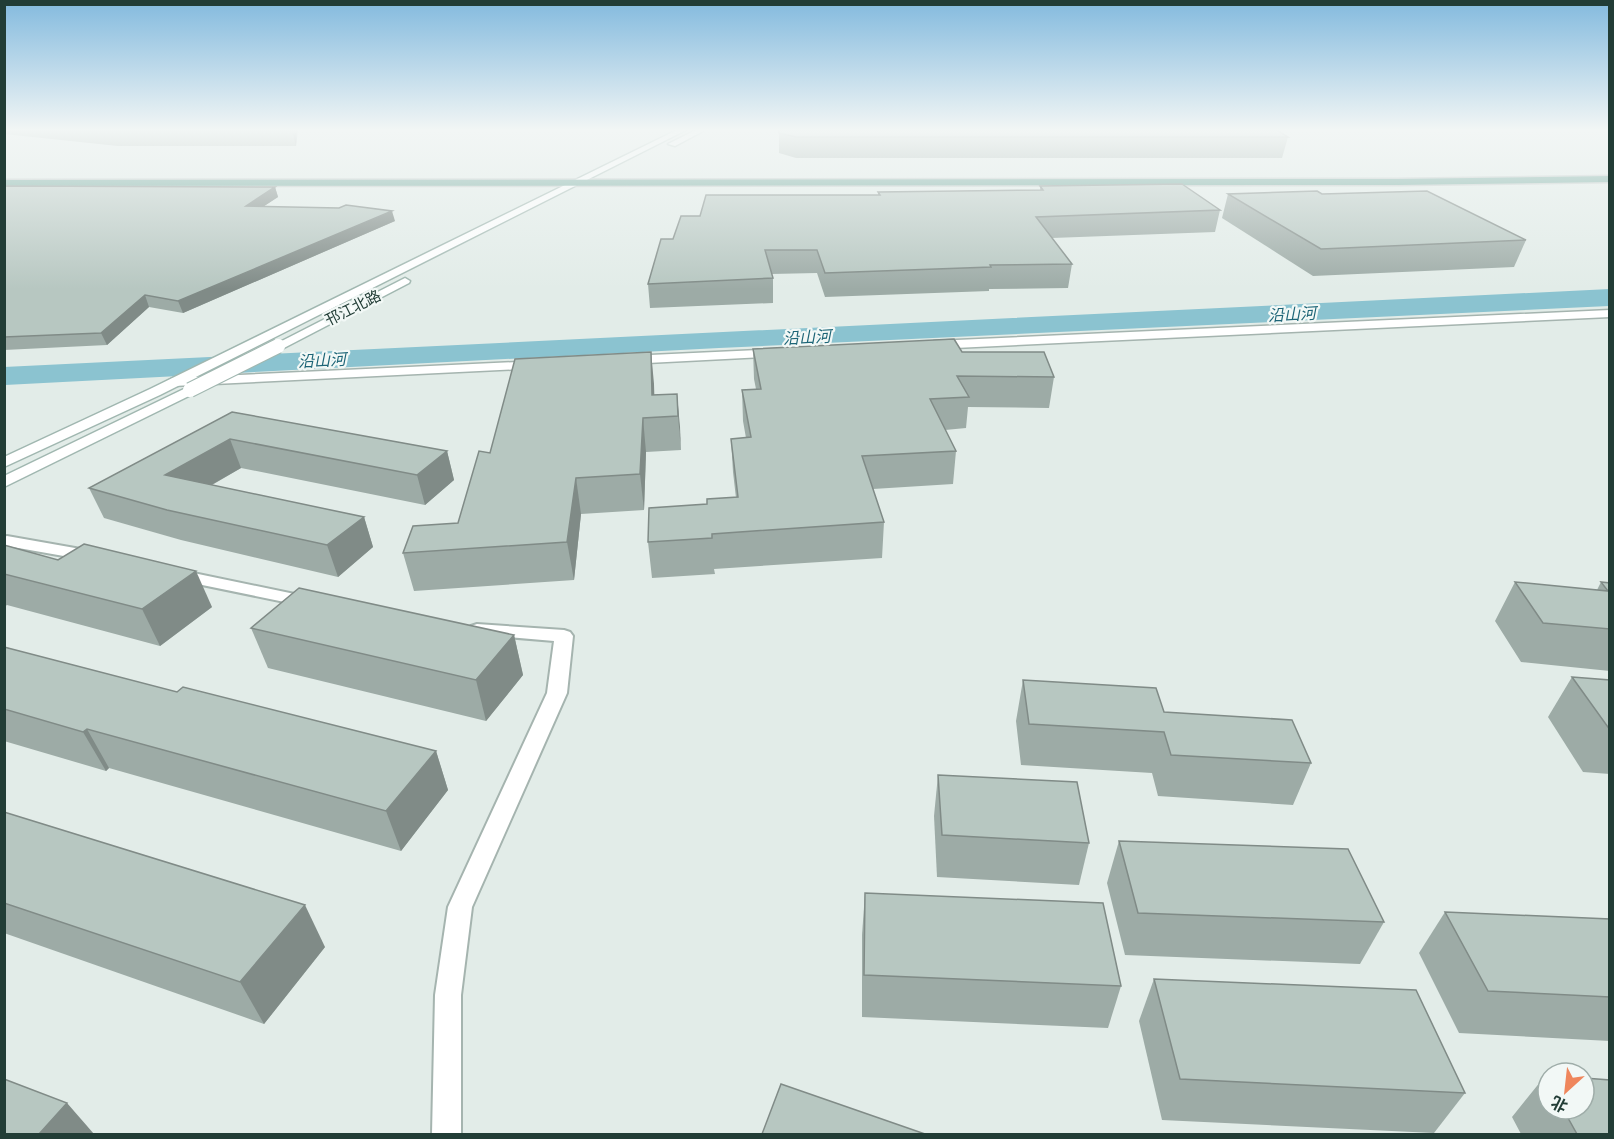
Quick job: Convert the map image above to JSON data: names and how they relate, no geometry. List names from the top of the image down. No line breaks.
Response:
{"streets":{"main road":["邗江北路"]},"water":["沿山河"],"north":"bottom left"}
